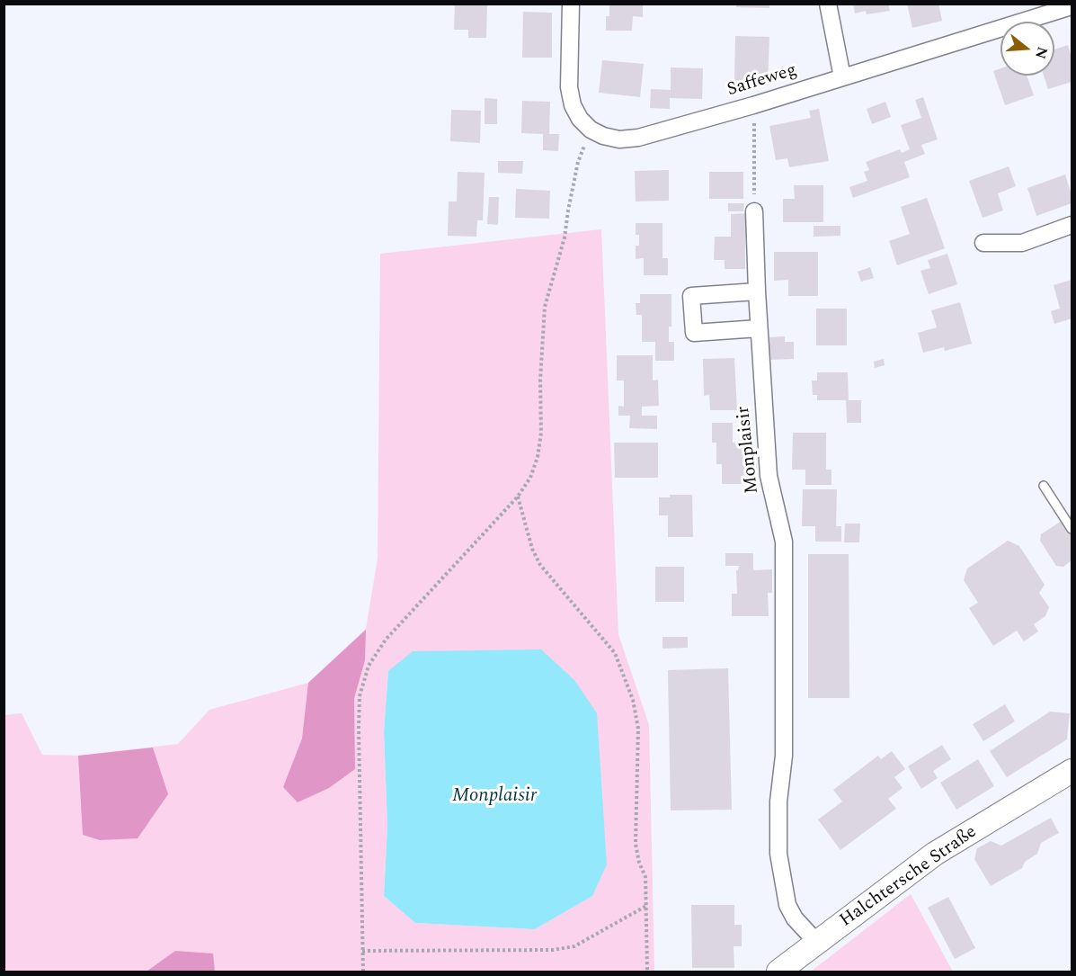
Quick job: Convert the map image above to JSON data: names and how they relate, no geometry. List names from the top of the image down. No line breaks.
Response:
{"streets":{"main road":["Halchtersche Straße"],"street":["Saffeweg","Monplaisir"]},"crossings":[["Monplaisir","Halchtersche Straße"]],"water":["Monplaisir"],"north":"right"}
